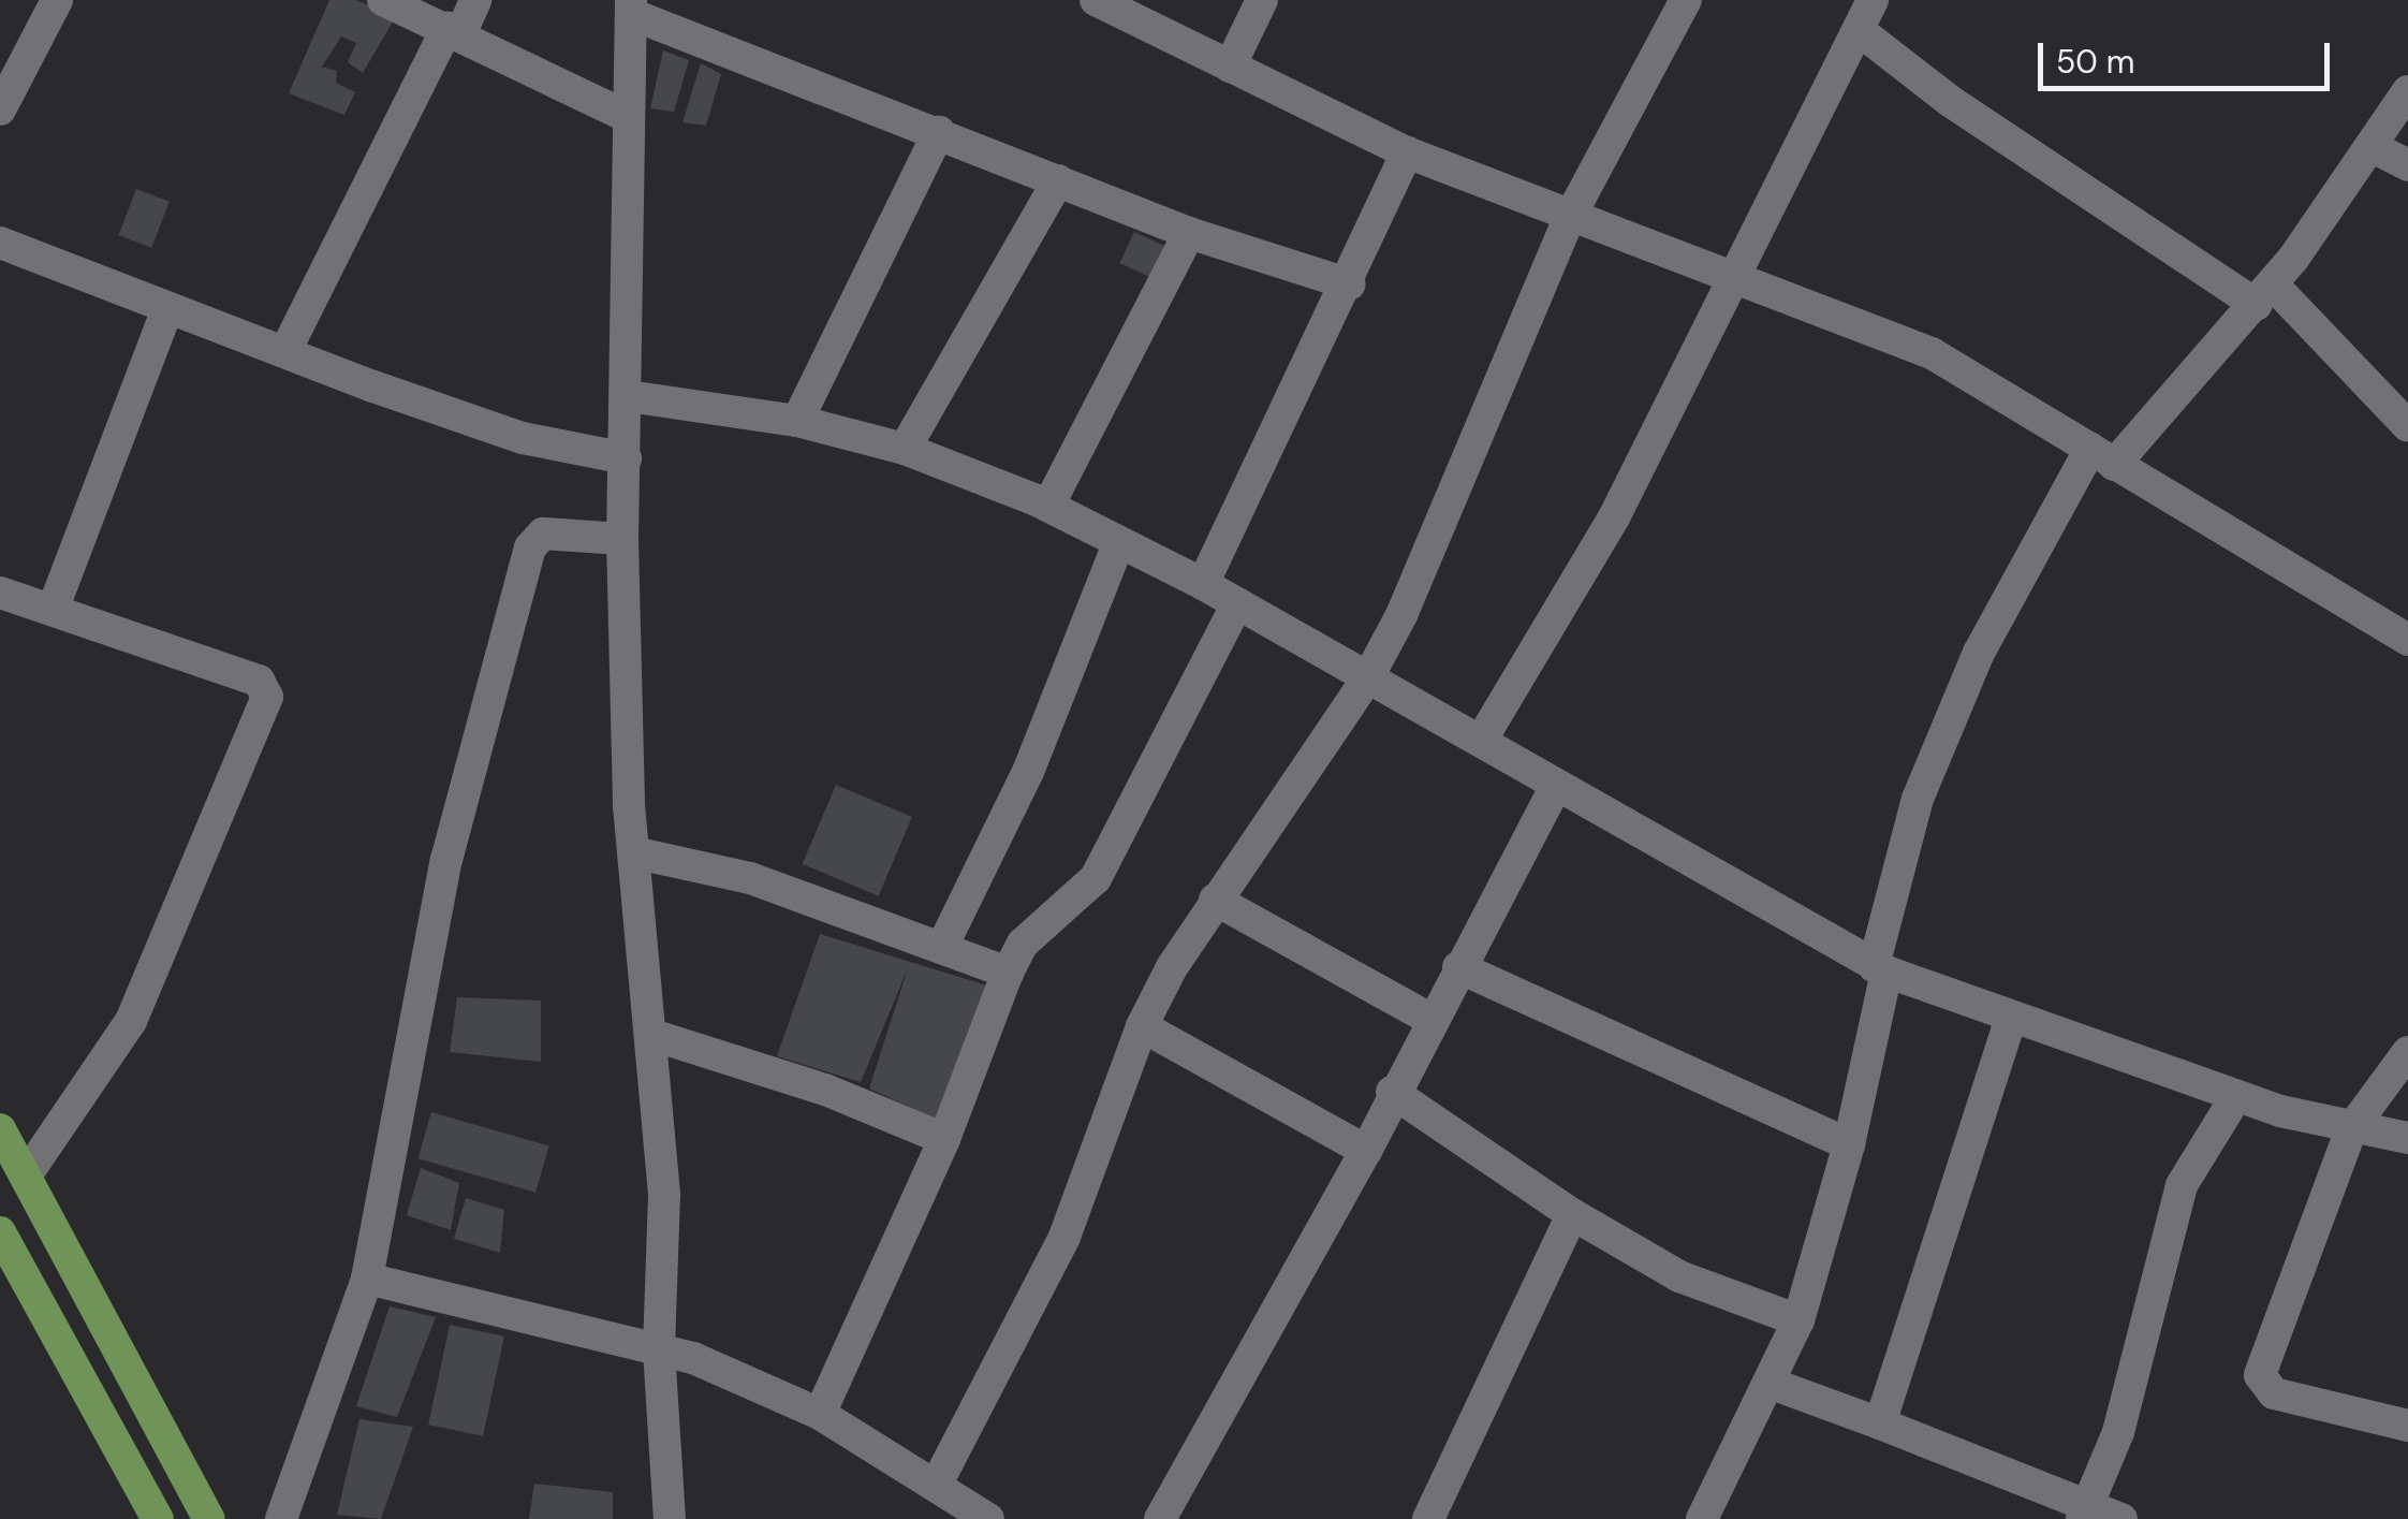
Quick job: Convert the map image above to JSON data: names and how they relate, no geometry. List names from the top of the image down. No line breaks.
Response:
{"scale_bar":"50 m"}
